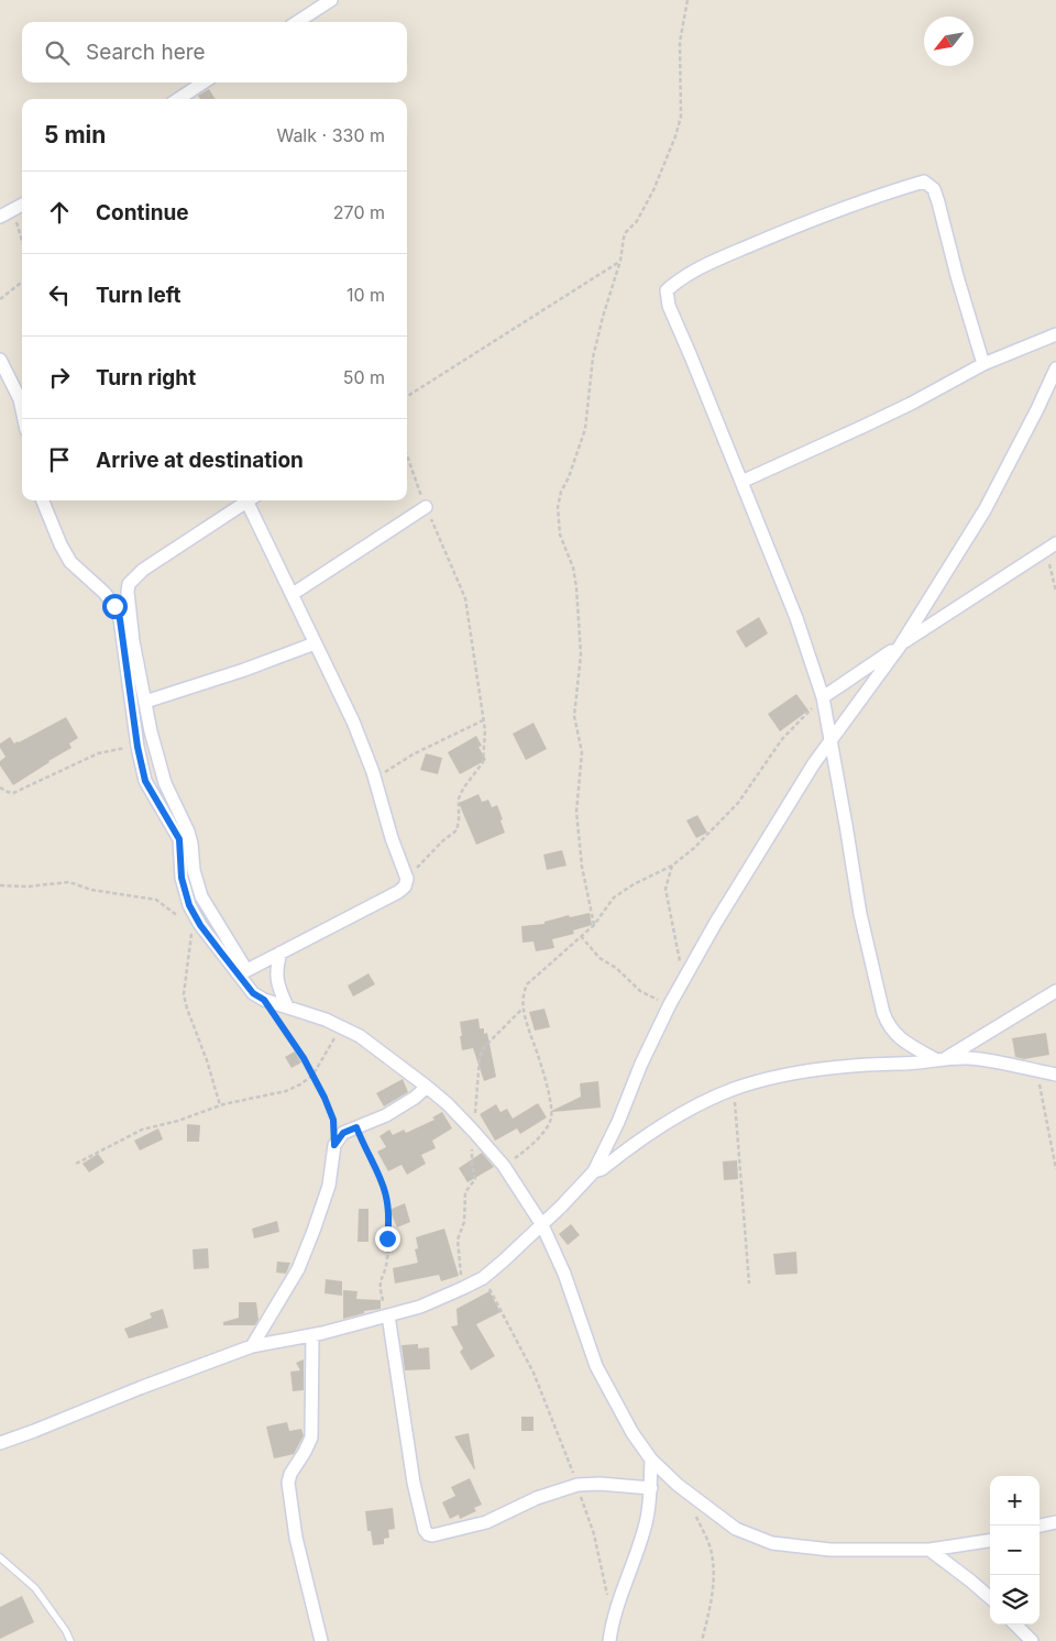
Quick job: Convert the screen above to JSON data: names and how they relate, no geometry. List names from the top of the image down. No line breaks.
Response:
{"north":"bottom left","page":{"search":"Search here","heading":["5 min","Walk · 330 m"],"list":[["Continue","270 m"],["Turn left","10 m"],["Turn right","50 m"],"Arrive at destination"],"map_buttons":["+","−"]}}
